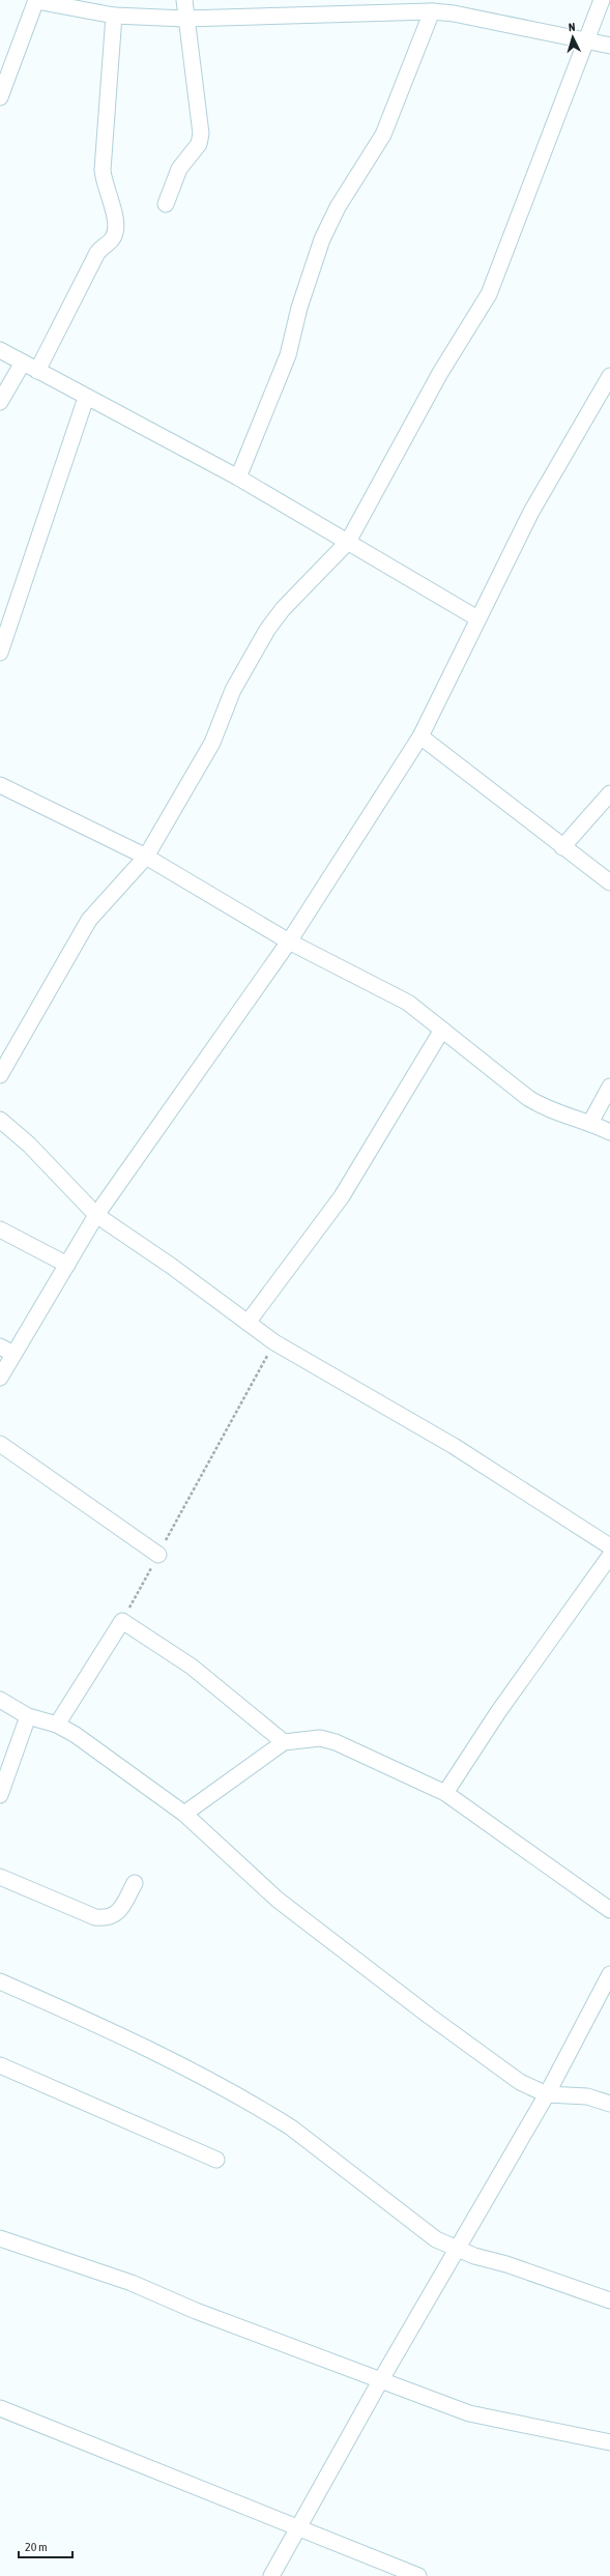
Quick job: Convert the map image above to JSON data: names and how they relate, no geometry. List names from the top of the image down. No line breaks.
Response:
{"scale_bar":"20 m","north":"top"}
